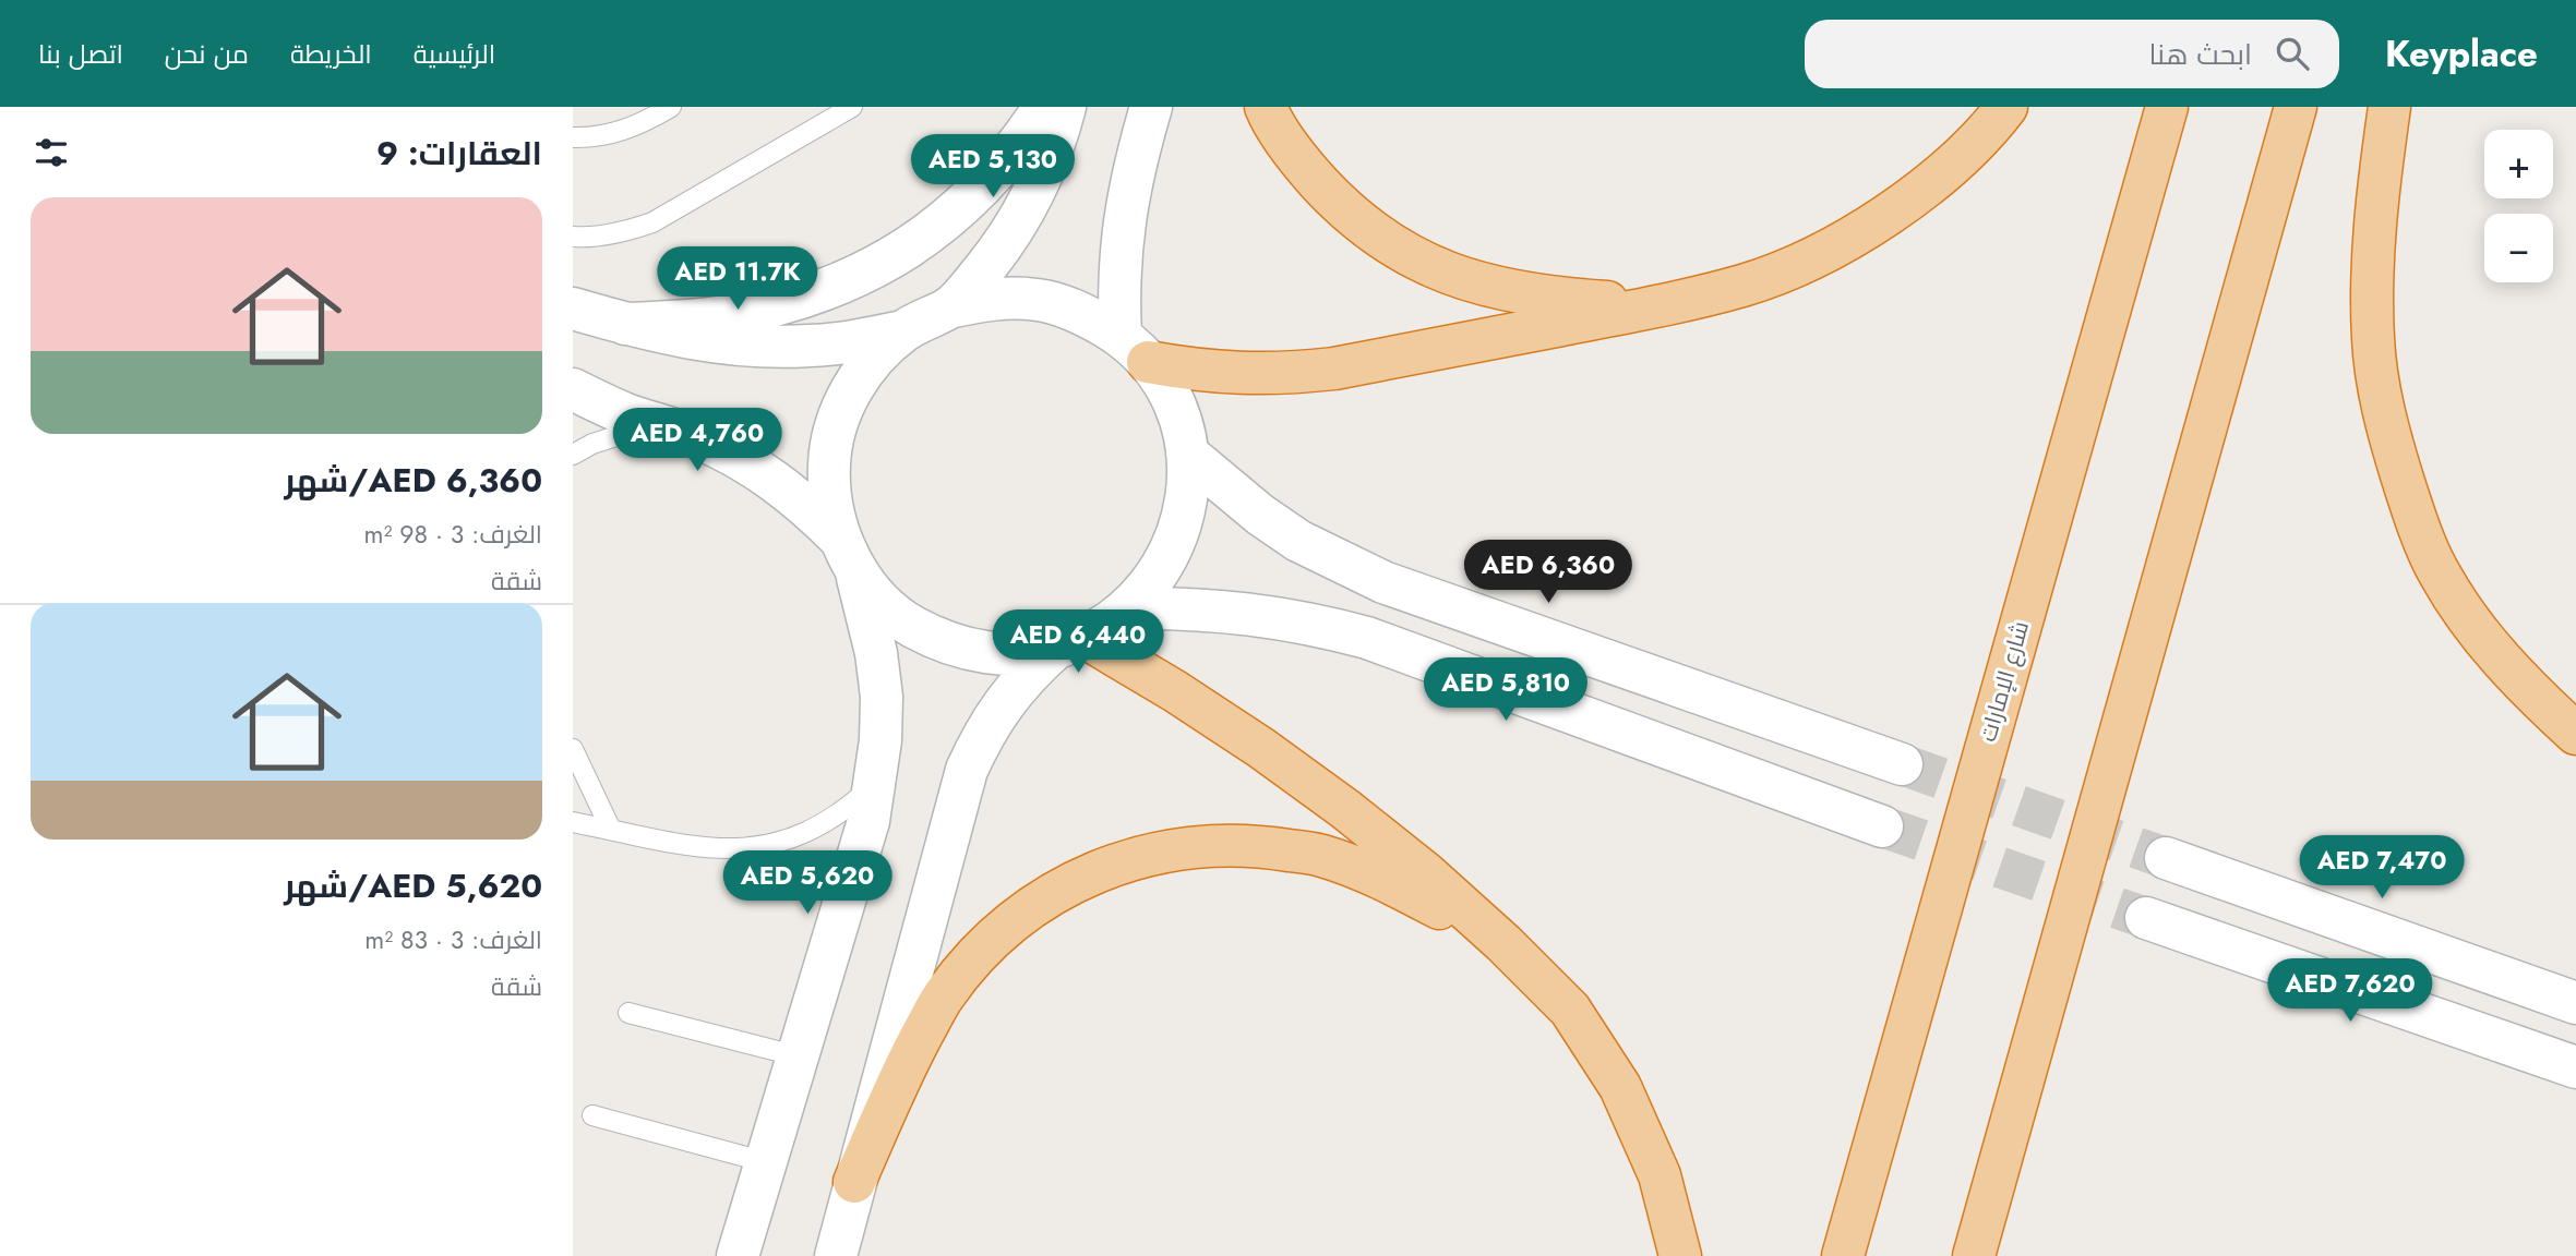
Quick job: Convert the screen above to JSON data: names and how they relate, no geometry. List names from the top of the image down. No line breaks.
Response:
{"streets":{"highway":["شارع الإمارات"]},"page":{"header":"Keyplace","search":"ابحث هنا","nav":["الرئيسية","الخريطة","من نحن","اتصل بنا"],"heading":"العقارات: 9","map_buttons":["+","−"],"price":["AED 5,130","AED 11.7K","AED 4,760","AED 6,360","AED 6,440","AED 5,810","AED 7,470","AED 5,620","AED 7,620"],"list":[{"name":"AED 6,360/شهر","note":"الغرف: 3 · 98 m² · شقة"},{"name":"AED 5,620/شهر","note":"الغرف: 3 · 83 m² · شقة"}]}}
